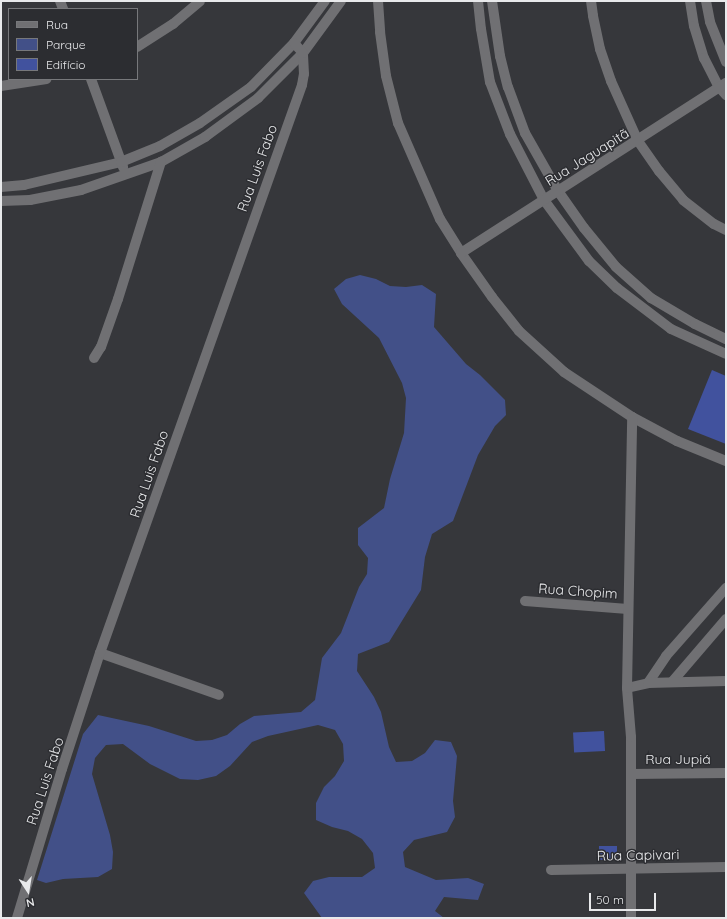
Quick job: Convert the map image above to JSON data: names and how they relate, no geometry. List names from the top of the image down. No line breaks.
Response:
{"streets":{"street":["Rua Jaguapitã","Rua Luis Fabo","Rua Chopim","Rua Jupiá","Rua Capivari"]},"legend":["Rua","Parque","Edifício"],"scale_bar":"50 m","north":"bottom"}
